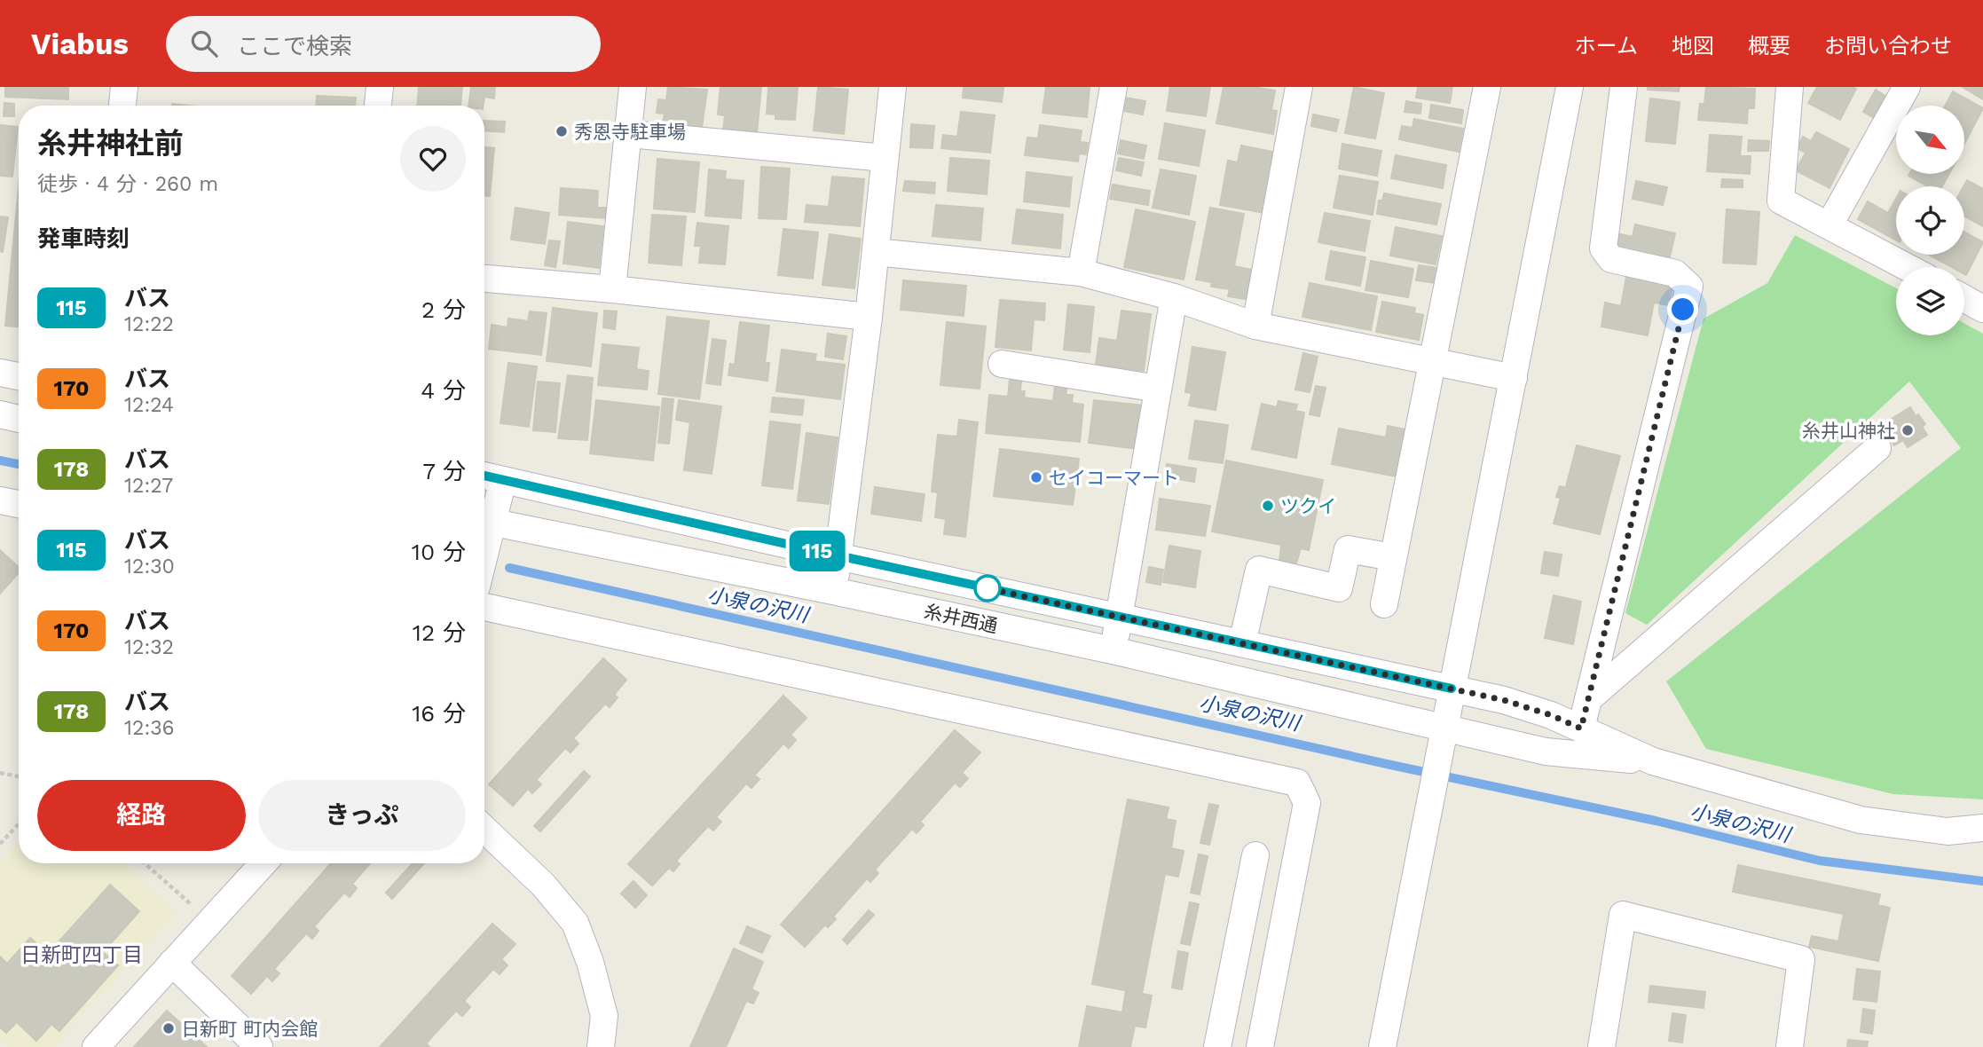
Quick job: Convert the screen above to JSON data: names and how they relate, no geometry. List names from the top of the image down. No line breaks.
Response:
{"streets":{"street":["糸井西通"]},"districts":["日新町四丁目"],"water":["小泉の沢川"],"places":["秀恩寺駐車場","糸井山神社","セイコーマート","ツクイ","日新町 町内会館"],"lines":["bus line 115"],"north":"bottom right","page":{"header":"Viabus","search":"ここで検索","nav":["ホーム","地図","概要","お問い合わせ"],"on_map":"115","heading":[["糸井神社前","徒歩 · 4 分 · 260 m"],"発車時刻"],"list":[{"mark":"115","name":"バス","note":"12:22","value":"2 分"},{"mark":"170","name":"バス","note":"12:24","value":"4 分"},{"mark":"178","name":"バス","note":"12:27","value":"7 分"},{"mark":"115","name":"バス","note":"12:30","value":"10 分"},{"mark":"170","name":"バス","note":"12:32","value":"12 分"},{"mark":"178","name":"バス","note":"12:36","value":"16 分"}],"buttons":["経路","きっぷ"]}}
